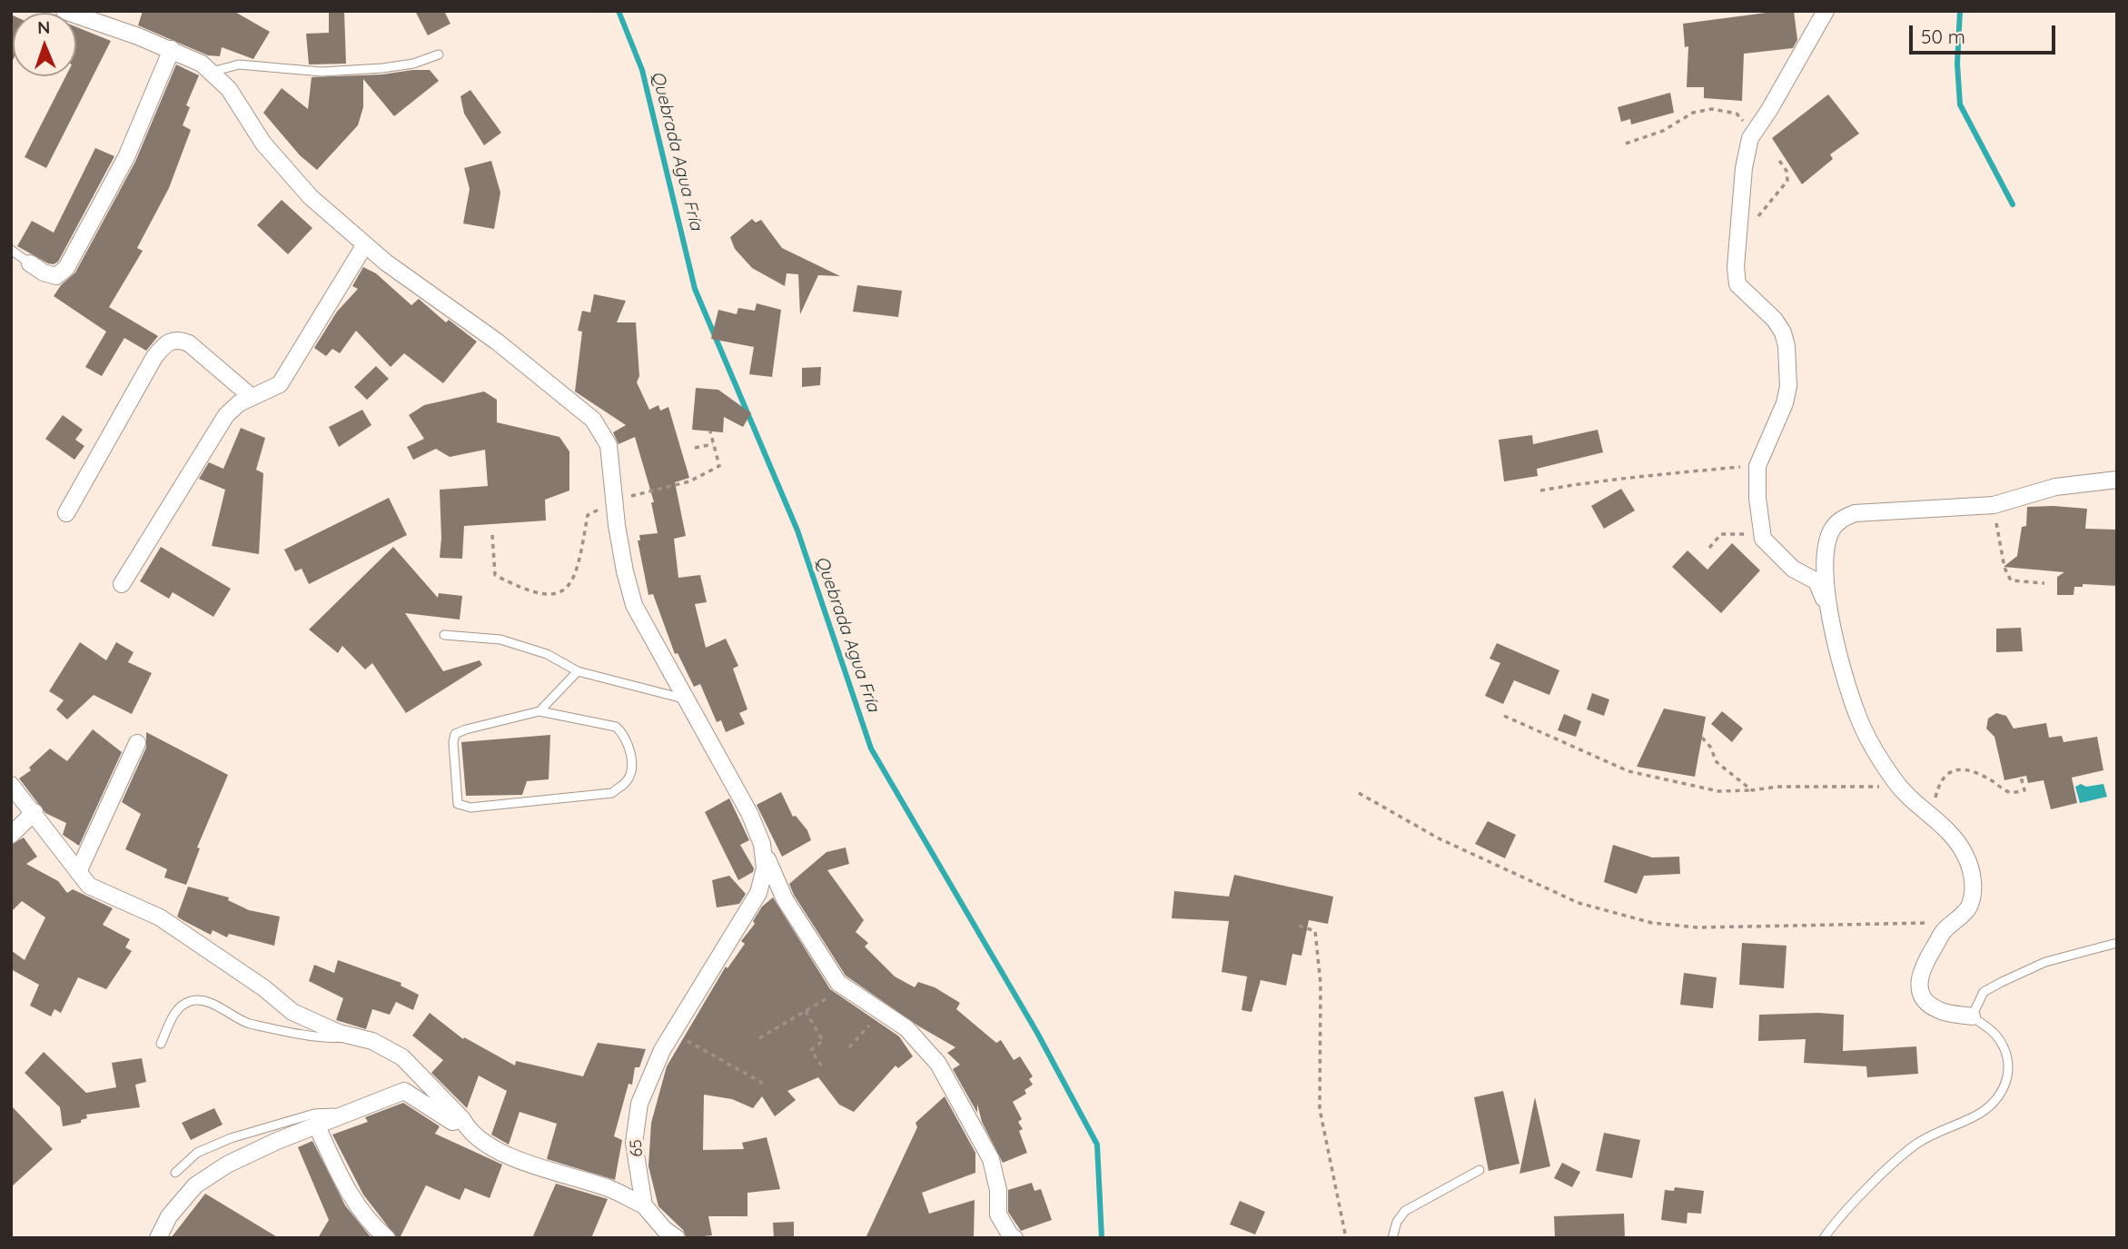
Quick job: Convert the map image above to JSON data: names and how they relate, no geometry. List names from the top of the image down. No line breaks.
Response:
{"streets":{"street":["65"]},"water":["Quebrada Agua Fría"],"scale_bar":"50 m","north":"top"}
